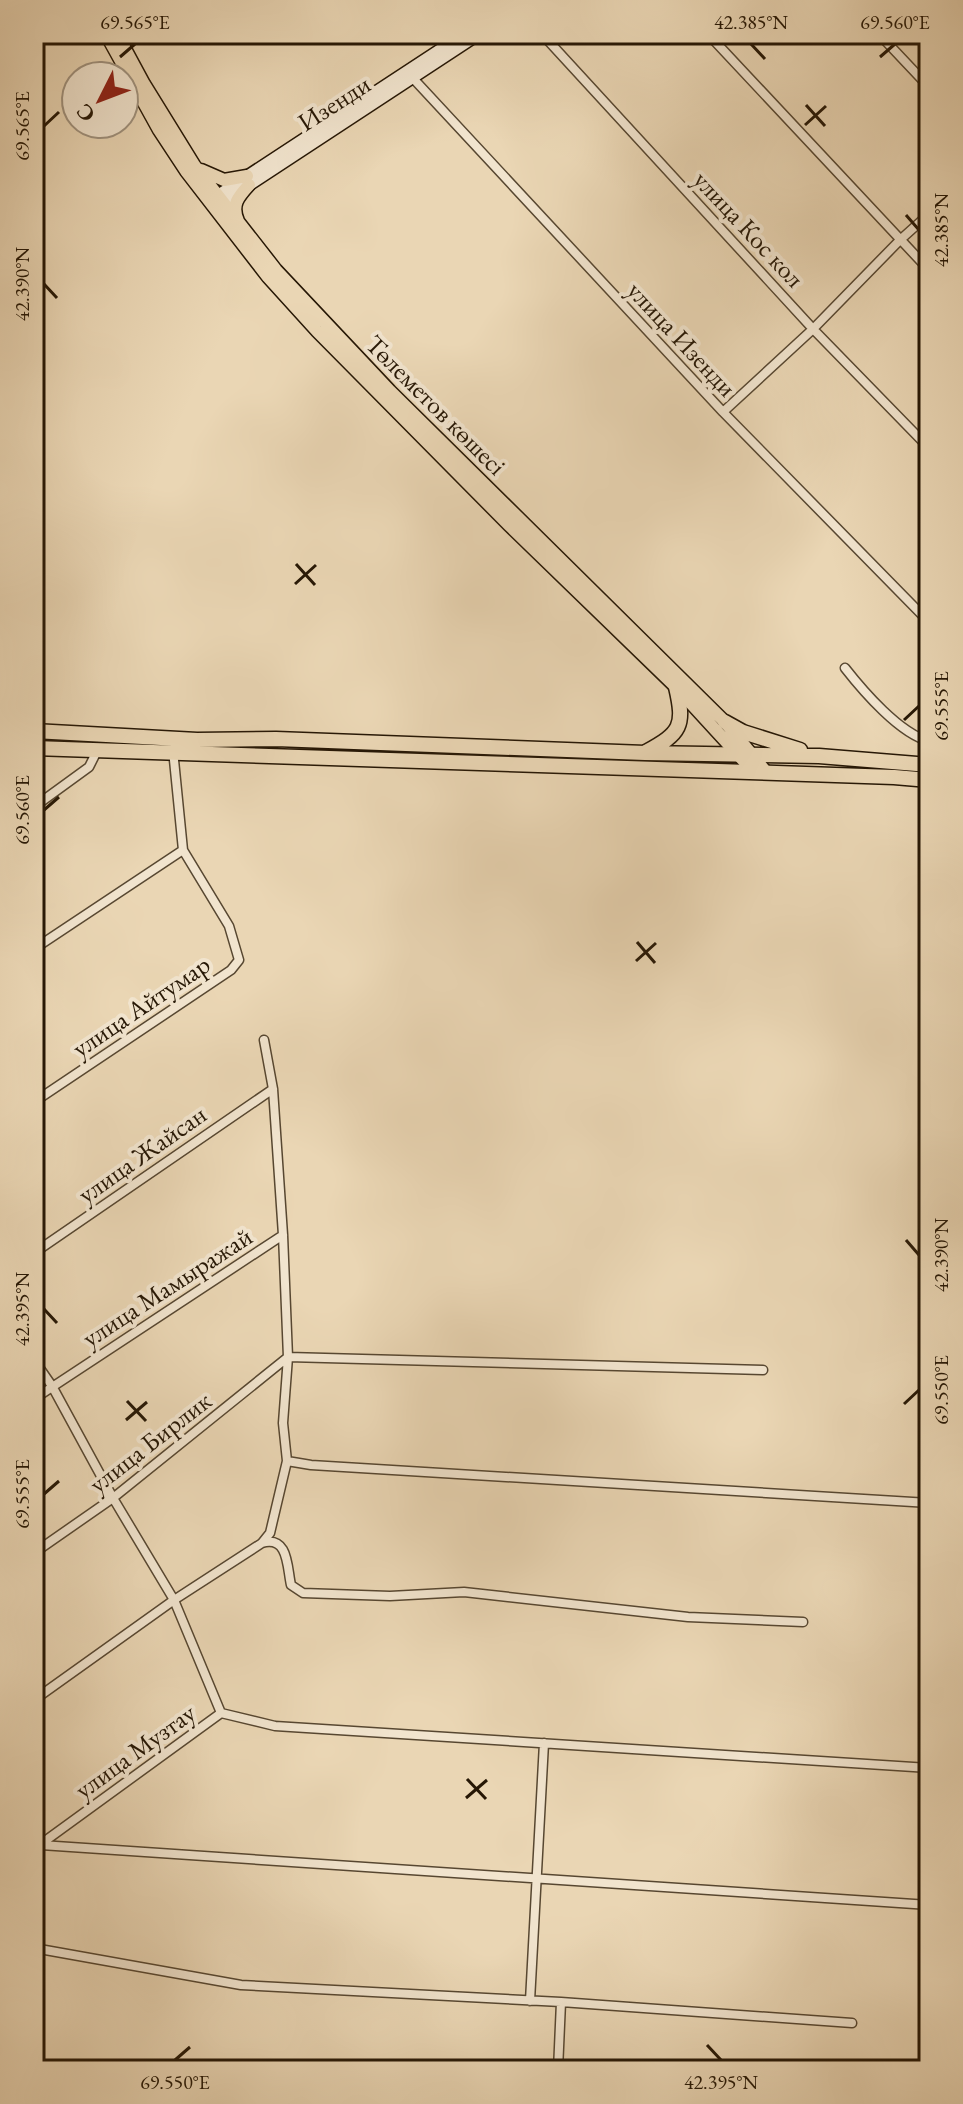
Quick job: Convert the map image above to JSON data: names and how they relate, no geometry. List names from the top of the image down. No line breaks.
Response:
{"streets":{"main road":["Төлеметов көшесі"],"street":["Изенди","улица Кос кол","улица Изенди","улица Айтумар","улица Жайсан","улица Мамыражай","улица Бирлик","улица Музтау"]},"crossings":[["Изенди","улица Изенди"],["Изенди","Төлеметов көшесі"]],"north":"bottom left","coordinates":["69.565°E","42.385°N","69.560°E","42.390°N","69.555°E","42.395°N","69.550°E"]}
